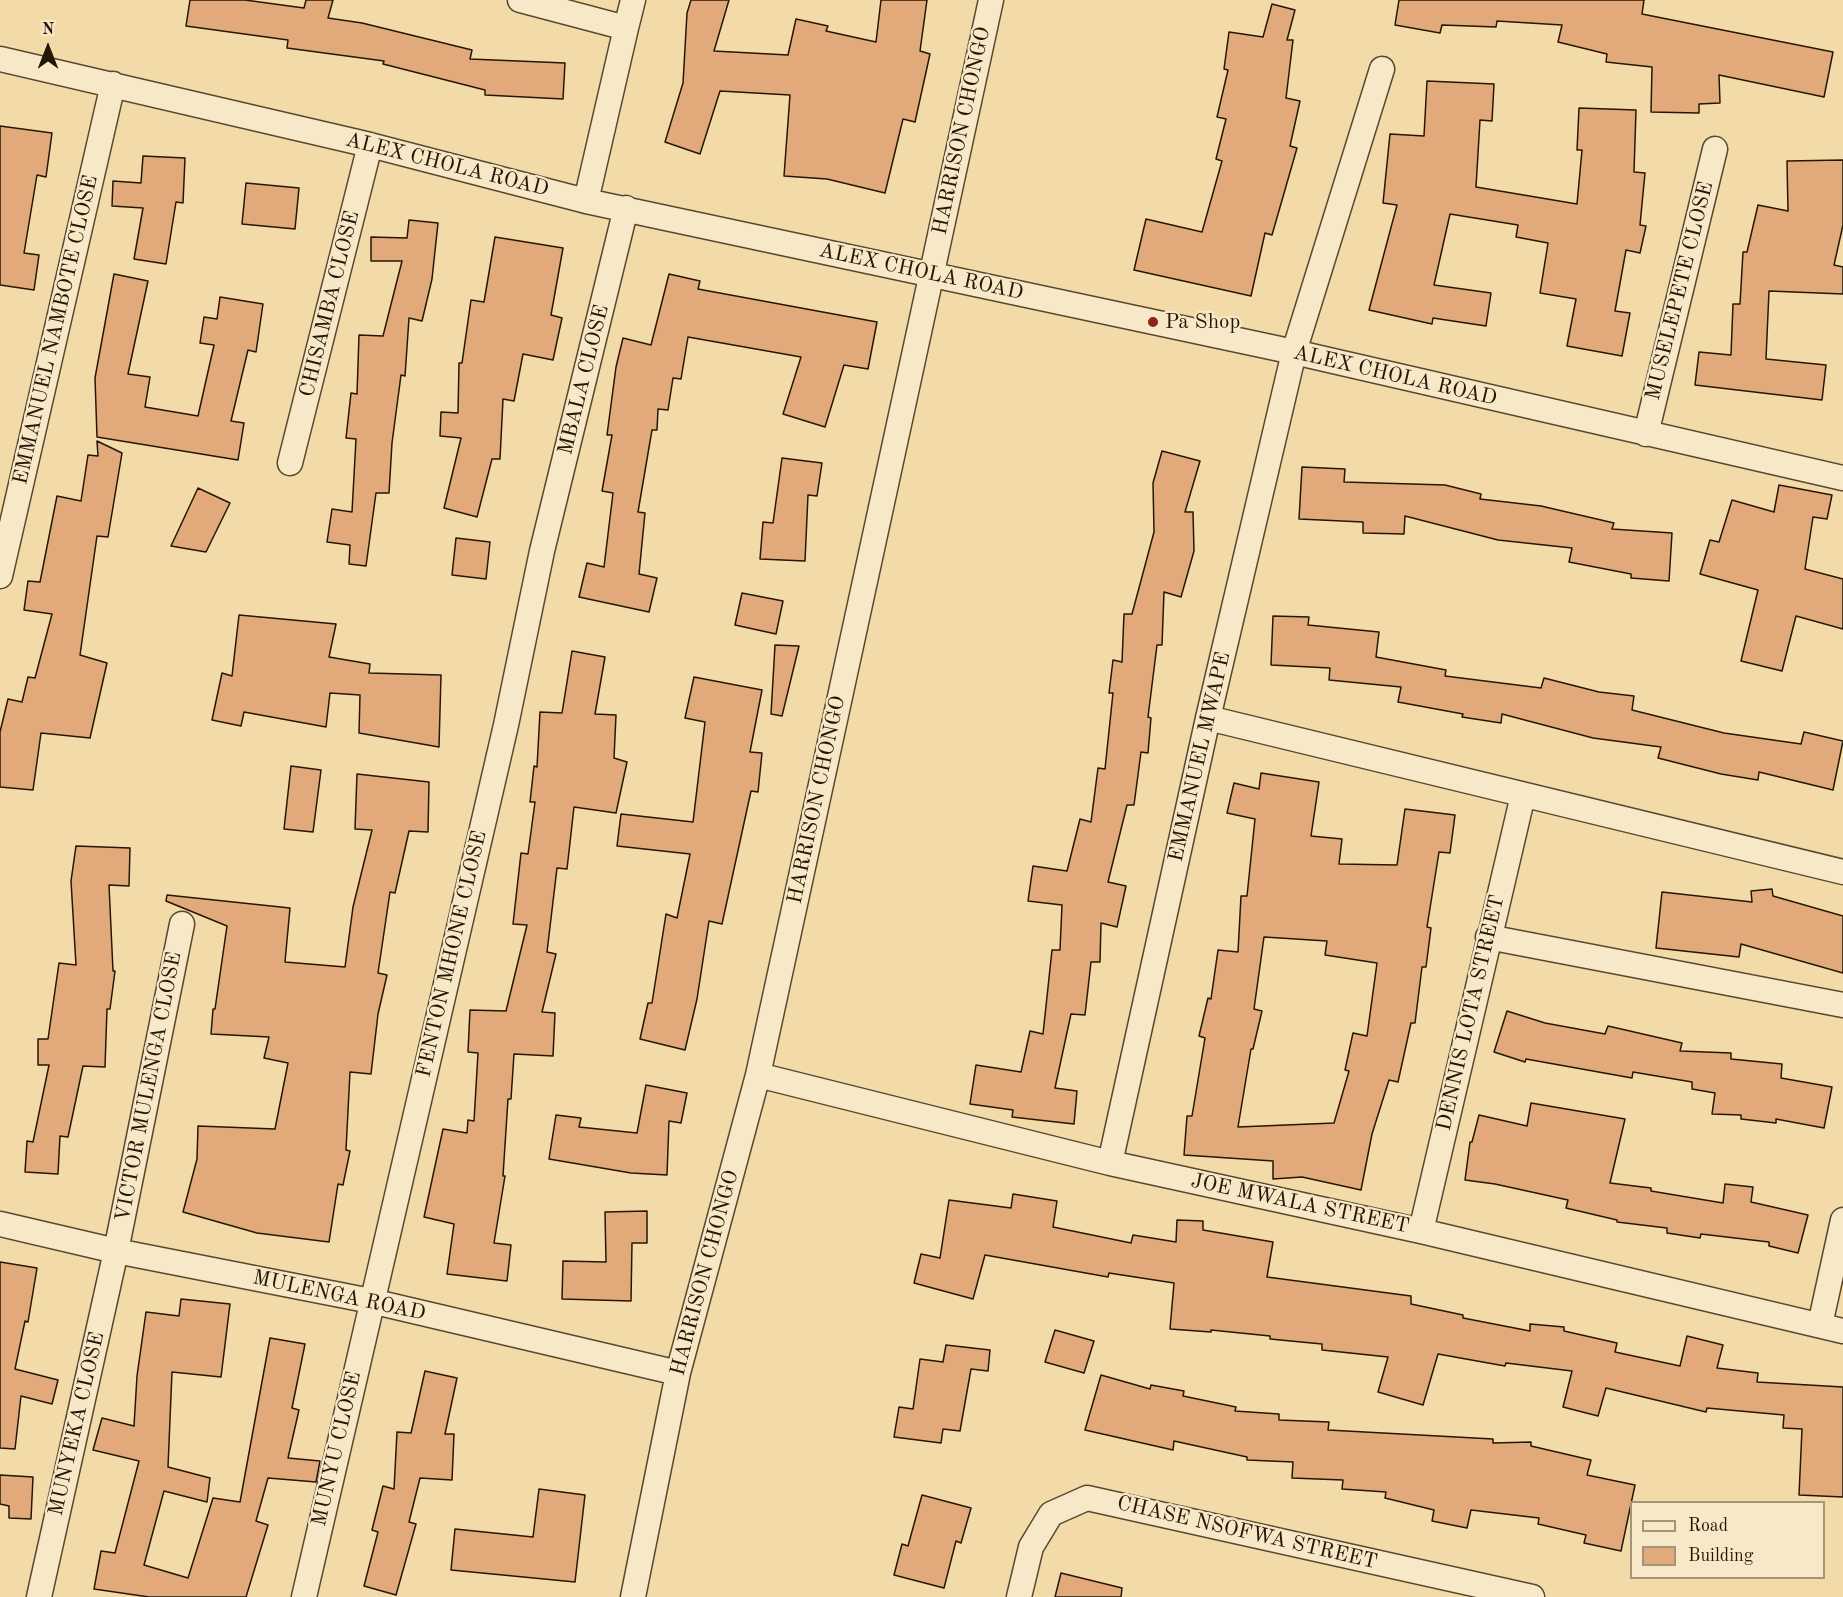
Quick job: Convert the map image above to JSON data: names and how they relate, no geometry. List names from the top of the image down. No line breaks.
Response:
{"streets":{"street":["HARRISON CHONGO","ALEX CHOLA ROAD","MUSELEPETE CLOSE","CHISAMBA CLOSE","EMMANUEL NAMBOTE CLOSE","MBALA CLOSE","EMMANUEL MWAPE","FENTON MHONE CLOSE","DENNIS LOTA STREET","VICTOR MULENGA CLOSE","JOE MWALA STREET","MULENGA ROAD","MUNYEKA CLOSE","MUNYU CLOSE","CHASE NSOFWA STREET"]},"crossings":[["HARRISON CHONGO","ALEX CHOLA ROAD"],["HARRISON CHONGO","JOE MWALA STREET"],["HARRISON CHONGO","MULENGA ROAD"],["ALEX CHOLA ROAD","MUSELEPETE CLOSE"],["ALEX CHOLA ROAD","CHISAMBA CLOSE"],["ALEX CHOLA ROAD","EMMANUEL NAMBOTE CLOSE"],["ALEX CHOLA ROAD","MBALA CLOSE"],["ALEX CHOLA ROAD","EMMANUEL MWAPE"],["MBALA CLOSE","FENTON MHONE CLOSE"],["EMMANUEL MWAPE","JOE MWALA STREET"],["FENTON MHONE CLOSE","MULENGA ROAD"],["FENTON MHONE CLOSE","MUNYU CLOSE"],["DENNIS LOTA STREET","JOE MWALA STREET"],["VICTOR MULENGA CLOSE","MULENGA ROAD"],["VICTOR MULENGA CLOSE","MUNYEKA CLOSE"],["MULENGA ROAD","MUNYEKA CLOSE"],["MULENGA ROAD","MUNYU CLOSE"]],"places":["Pa Shop"],"legend":["Road","Building"],"north":"top"}
